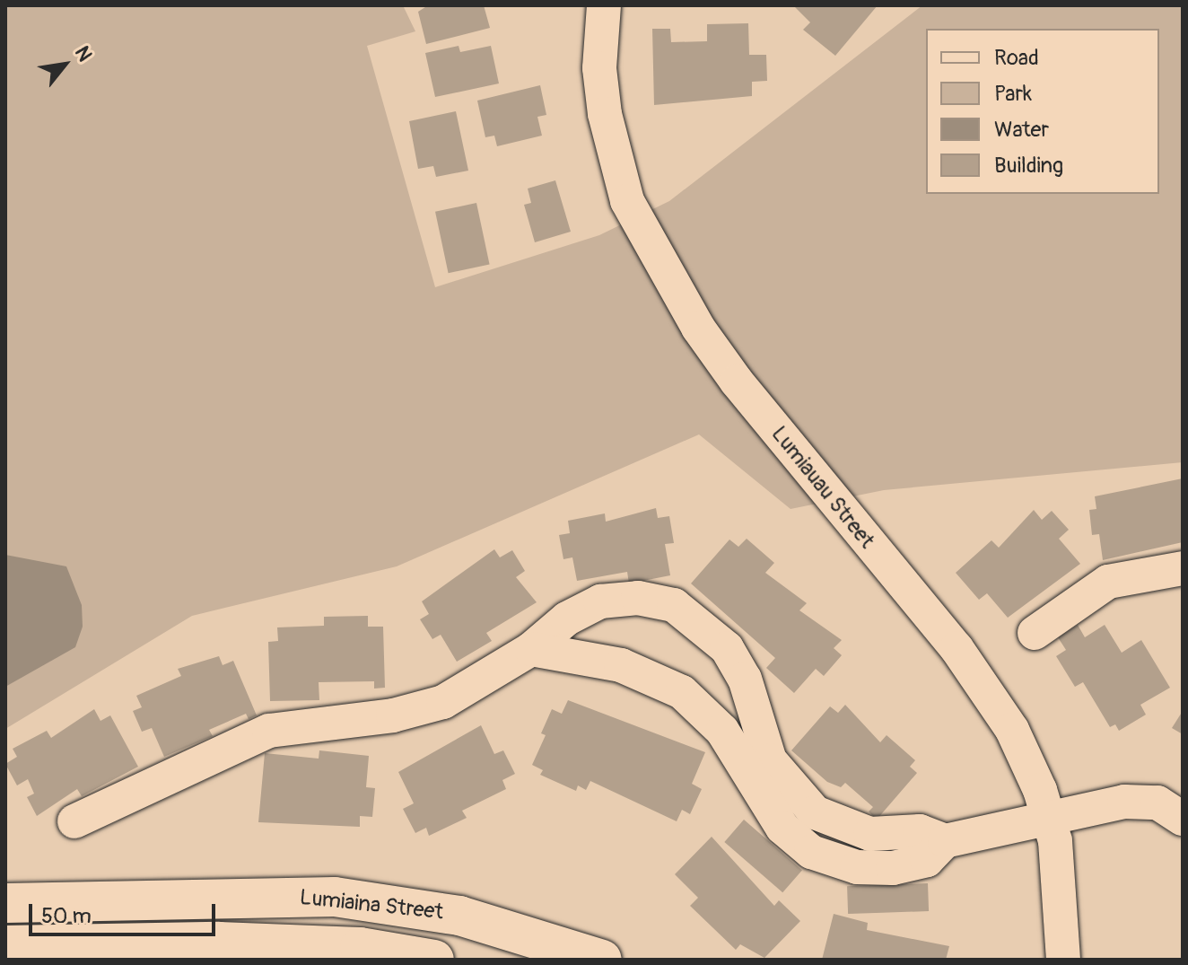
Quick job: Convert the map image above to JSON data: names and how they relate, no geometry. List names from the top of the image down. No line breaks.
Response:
{"streets":{"main road":["Lumiaina Street"],"street":["Lumiauau Street"]},"legend":["Road","Park","Water","Building"],"scale_bar":"50 m","north":"top right"}
